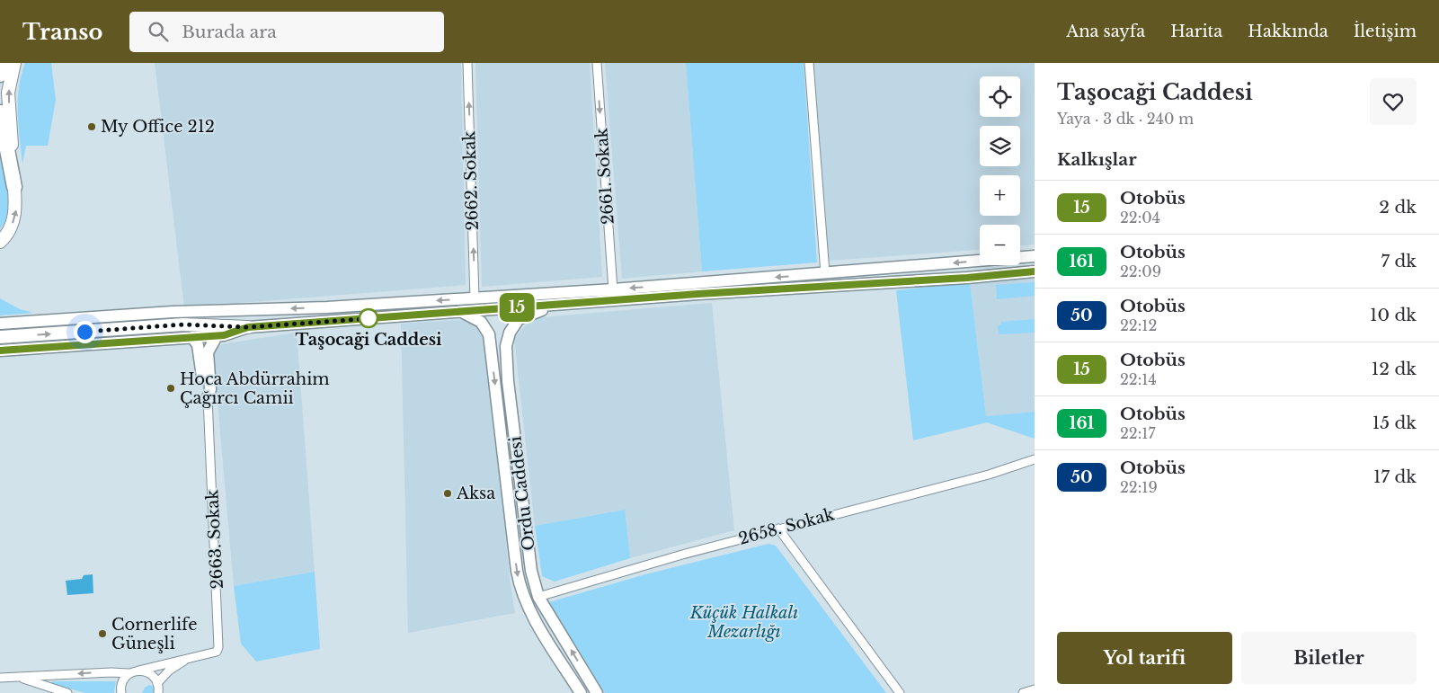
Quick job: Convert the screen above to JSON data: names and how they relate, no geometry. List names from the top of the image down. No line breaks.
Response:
{"streets":{"main road":["Ordu Caddesi"],"street":["2661. Sokak","2662. Sokak","2658. Sokak","2663. Sokak"]},"crossings":[["Ordu Caddesi","2658. Sokak"]],"one_way":["2661. Sokak","2662. Sokak"],"parks":["Küçük Halkalı Mezarlığı"],"places":["My Office 212","Taşocaği Caddesi","Hoca Abdürrahim Çağırcı Camii","Aksa","Cornerlife Güneşli"],"lines":["bus line 15"],"page":{"header":"Transo","search":"Burada ara","nav":["Ana sayfa","Harita","Hakkında","İletişim"],"on_map":"15","heading":[["Taşocaği Caddesi","Yaya · 3 dk · 240 m"],"Kalkışlar"],"map_buttons":["+","−"],"list":[{"mark":"15","name":"Otobüs","note":"22:04","value":"2 dk"},{"mark":"161","name":"Otobüs","note":"22:09","value":"7 dk"},{"mark":"50","name":"Otobüs","note":"22:12","value":"10 dk"},{"mark":"15","name":"Otobüs","note":"22:14","value":"12 dk"},{"mark":"161","name":"Otobüs","note":"22:17","value":"15 dk"},{"mark":"50","name":"Otobüs","note":"22:19","value":"17 dk"}],"buttons":["Yol tarifi","Biletler"]}}
